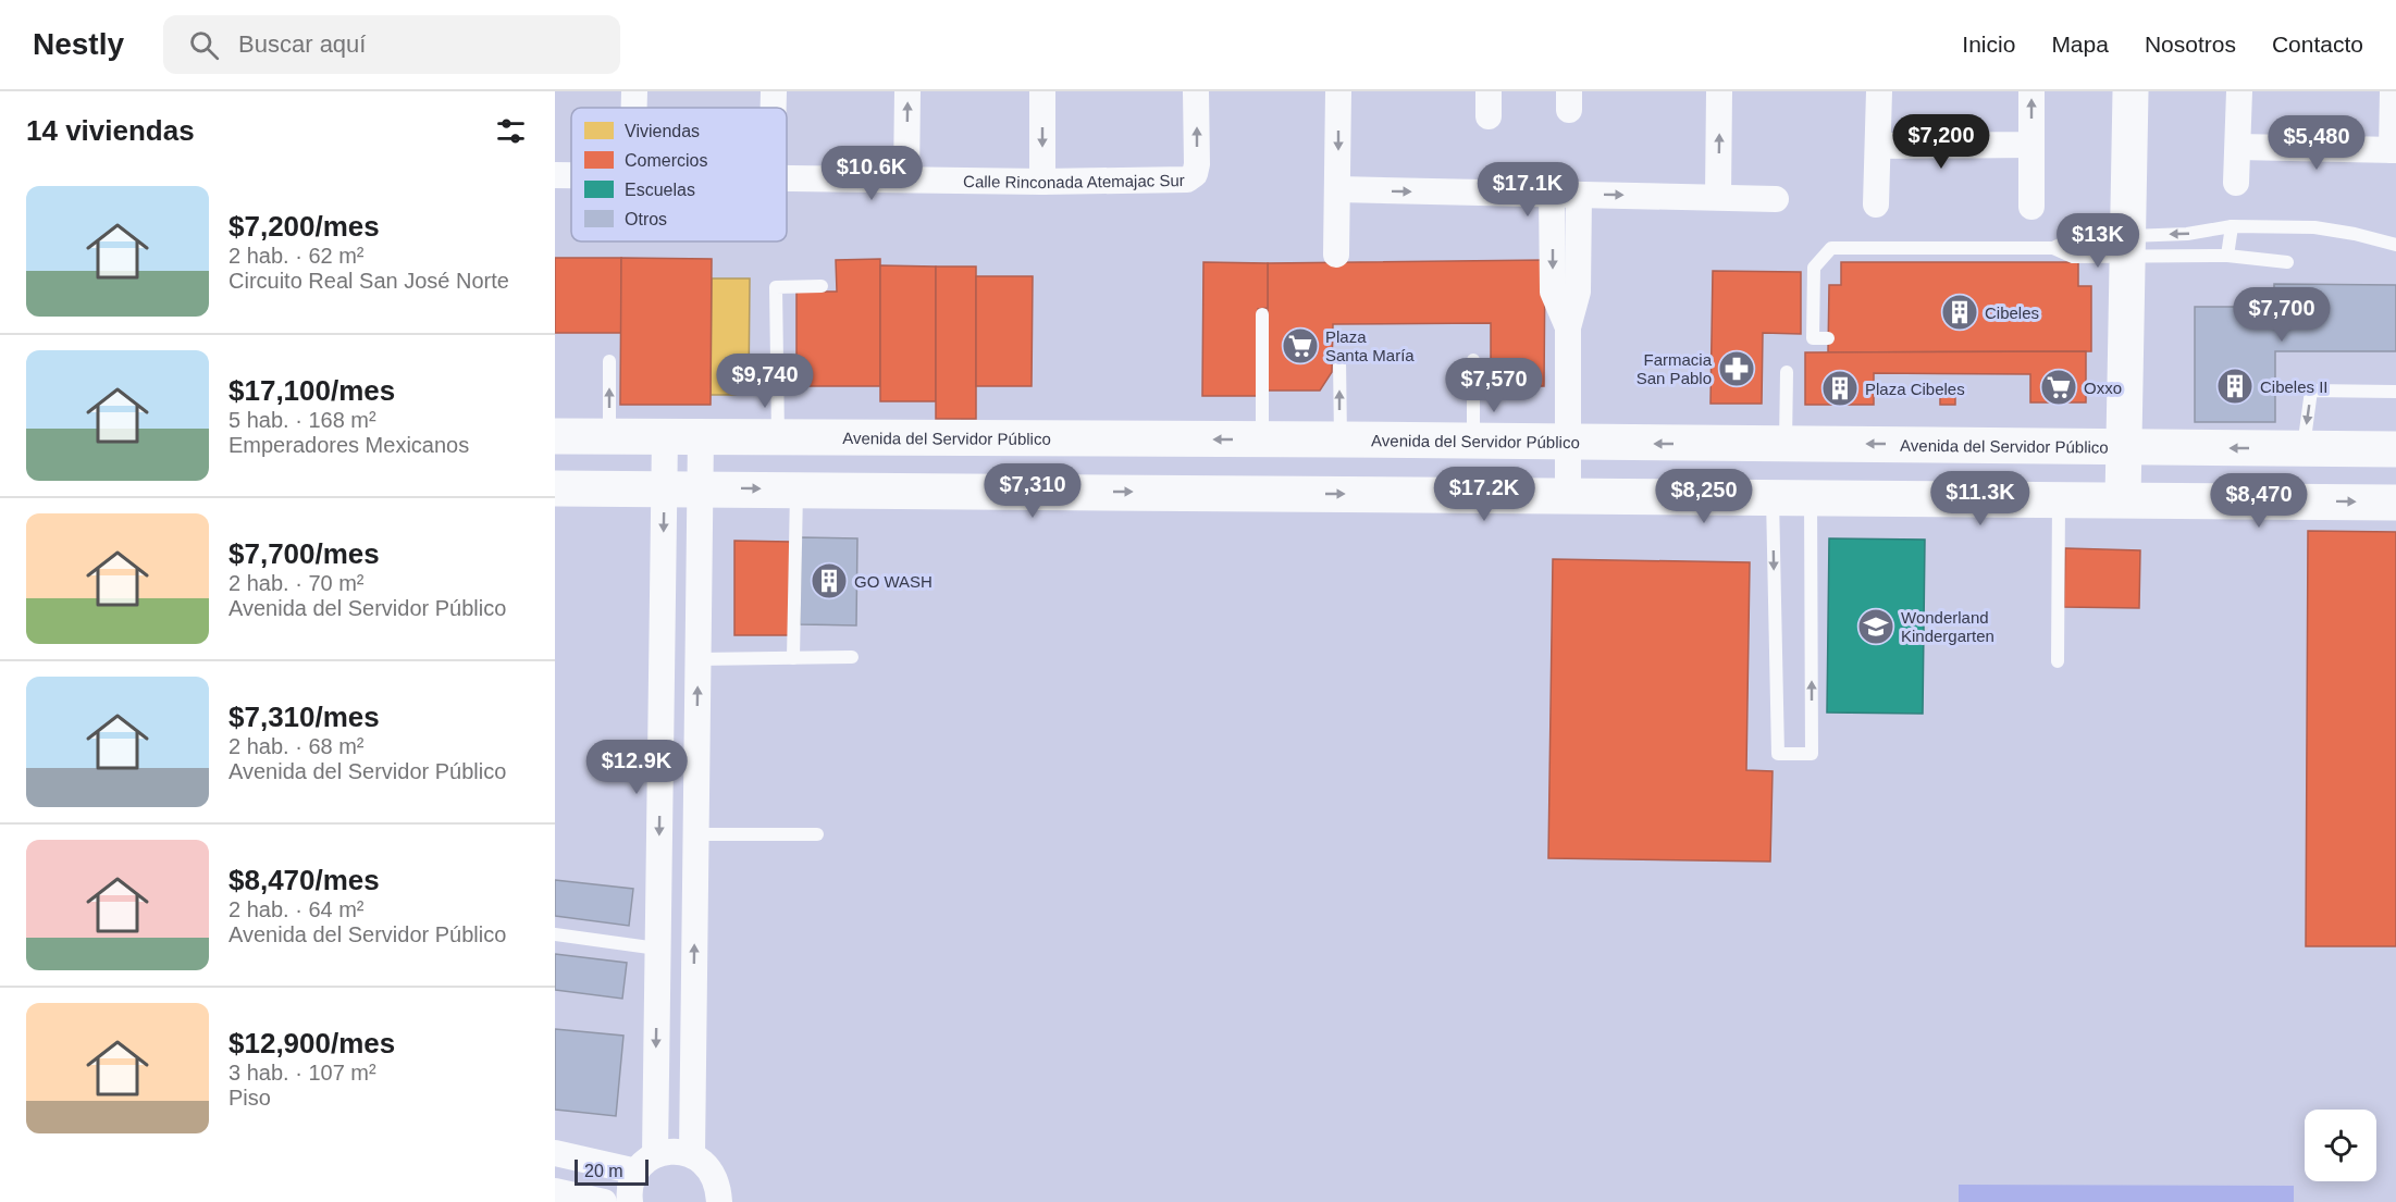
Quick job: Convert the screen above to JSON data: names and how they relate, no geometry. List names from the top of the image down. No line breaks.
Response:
{"streets":{"street":["Calle Rinconada Atemajac Sur","Avenida del Servidor Público"]},"places":{"building":["Cibeles","Cibeles II","Plaza Cibeles","GO WASH"],"supermarket":["Plaza Santa María","Oxxo"],"pharmacy":["Farmacia San Pablo"],"school or university":["Wonderland Kindergarten"]},"legend":["Viviendas","Comercios","Escuelas","Otros"],"scale_bar":"20 m","page":{"header":"Nestly","search":"Buscar aquí","nav":["Inicio","Mapa","Nosotros","Contacto"],"heading":"14 viviendas","price":["$7,200","$5,480","$10.6K","$17.1K","$13K","$7,700","$9,740","$7,570","$7,310","$17.2K","$8,250","$11.3K","$8,470","$12.9K"],"list":[{"name":"$7,200/mes","note":"2 hab. · 62 m² · Circuito Real San José Norte"},{"name":"$17,100/mes","note":"5 hab. · 168 m² · Emperadores Mexicanos"},{"name":"$7,700/mes","note":"2 hab. · 70 m² · Avenida del Servidor Público"},{"name":"$7,310/mes","note":"2 hab. · 68 m² · Avenida del Servidor Público"},{"name":"$8,470/mes","note":"2 hab. · 64 m² · Avenida del Servidor Público"},{"name":"$12,900/mes","note":"3 hab. · 107 m² · Piso"}],"scale":"20 m"}}
